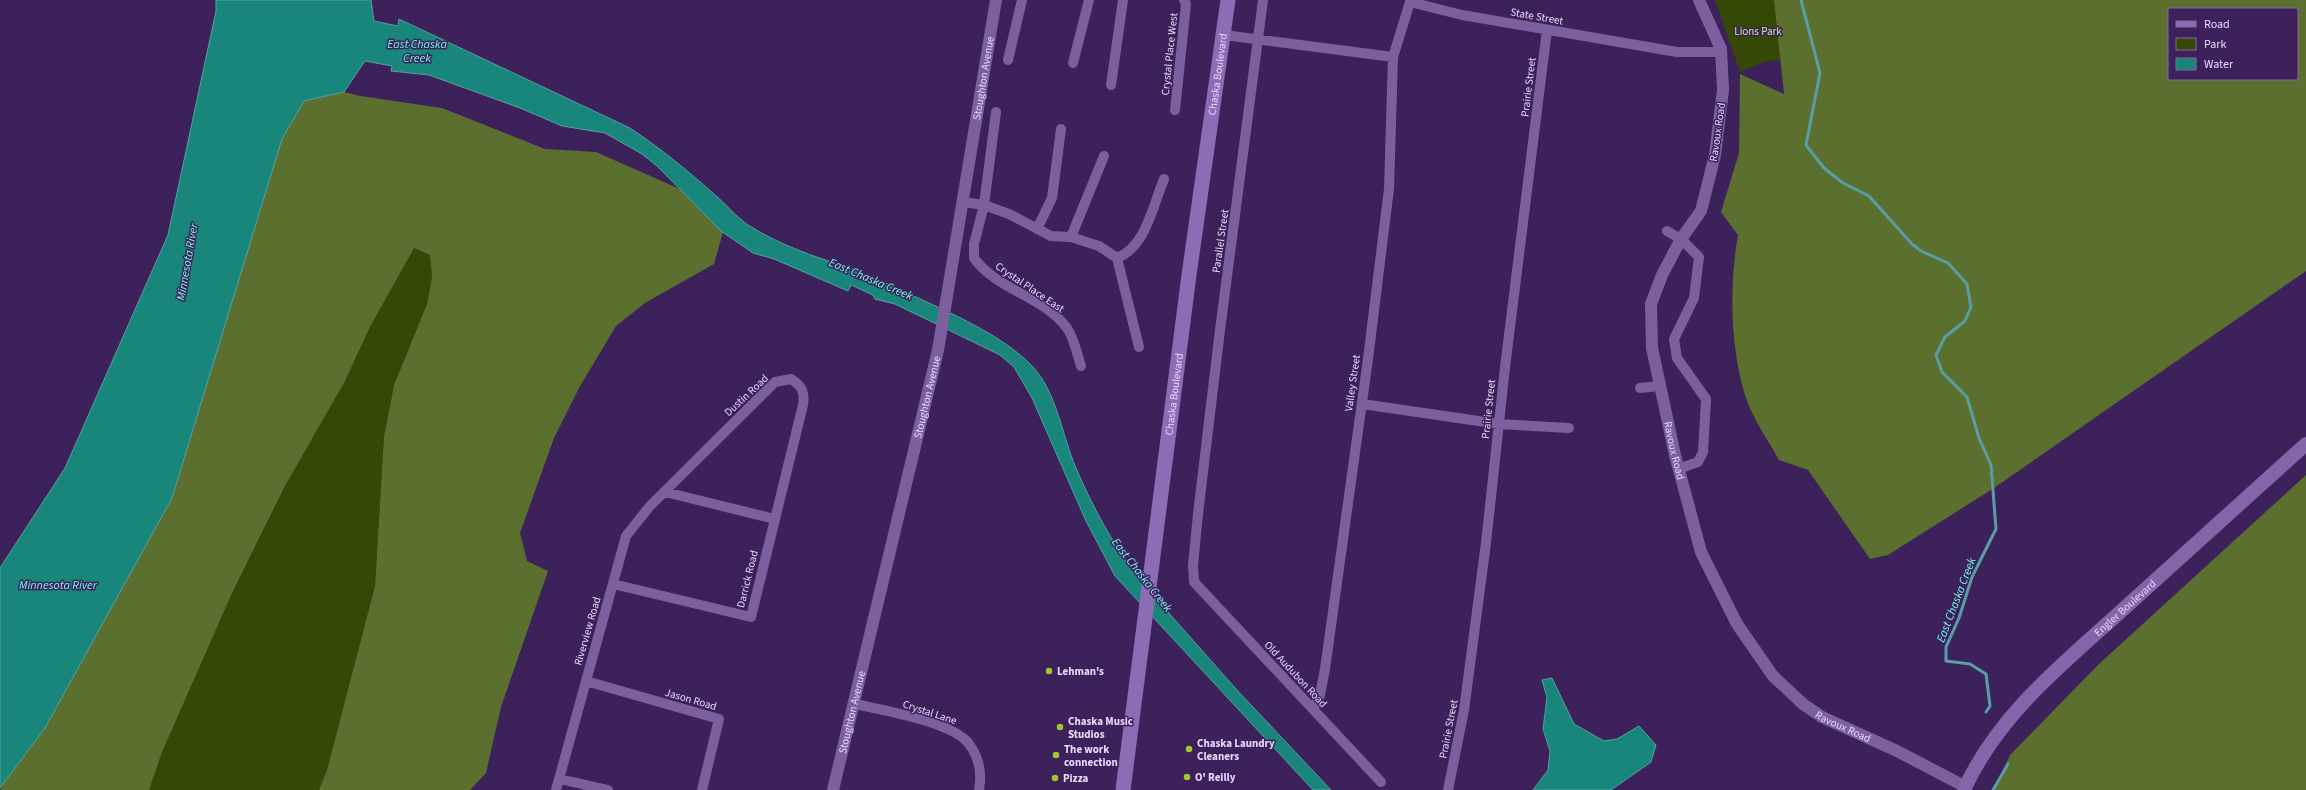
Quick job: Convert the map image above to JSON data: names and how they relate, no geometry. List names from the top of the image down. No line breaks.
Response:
{"streets":{"main road":["Chaska Boulevard","Engler Boulevard"],"street":["State Street","Crystal Place West","Stoughton Avenue","Prairie Street","Ravoux Road","Parallel Street","Crystal Place East","Valley Street","Dustin Road","Darrick Road","Riverview Road","Old Audubon Road","Jason Road","Crystal Lane"]},"crossings":[["State Street","Prairie Street"],["State Street","Ravoux Road"],["State Street","Valley Street"],["Stoughton Avenue","Crystal Lane"],["Ravoux Road","Engler Boulevard"],["Parallel Street","Old Audubon Road"],["Valley Street","Old Audubon Road"],["Dustin Road","Darrick Road"],["Dustin Road","Riverview Road"],["Darrick Road","Riverview Road"],["Riverview Road","Jason Road"]],"water":["East Chaska Creek","Minnesota River"],"parks":["Lions Park"],"places":["Lehman's","Chaska Music Studios","Chaska Laundry Cleaners","The work connection","O' Reilly","Pizza"],"legend":["Road","Park","Water"]}
